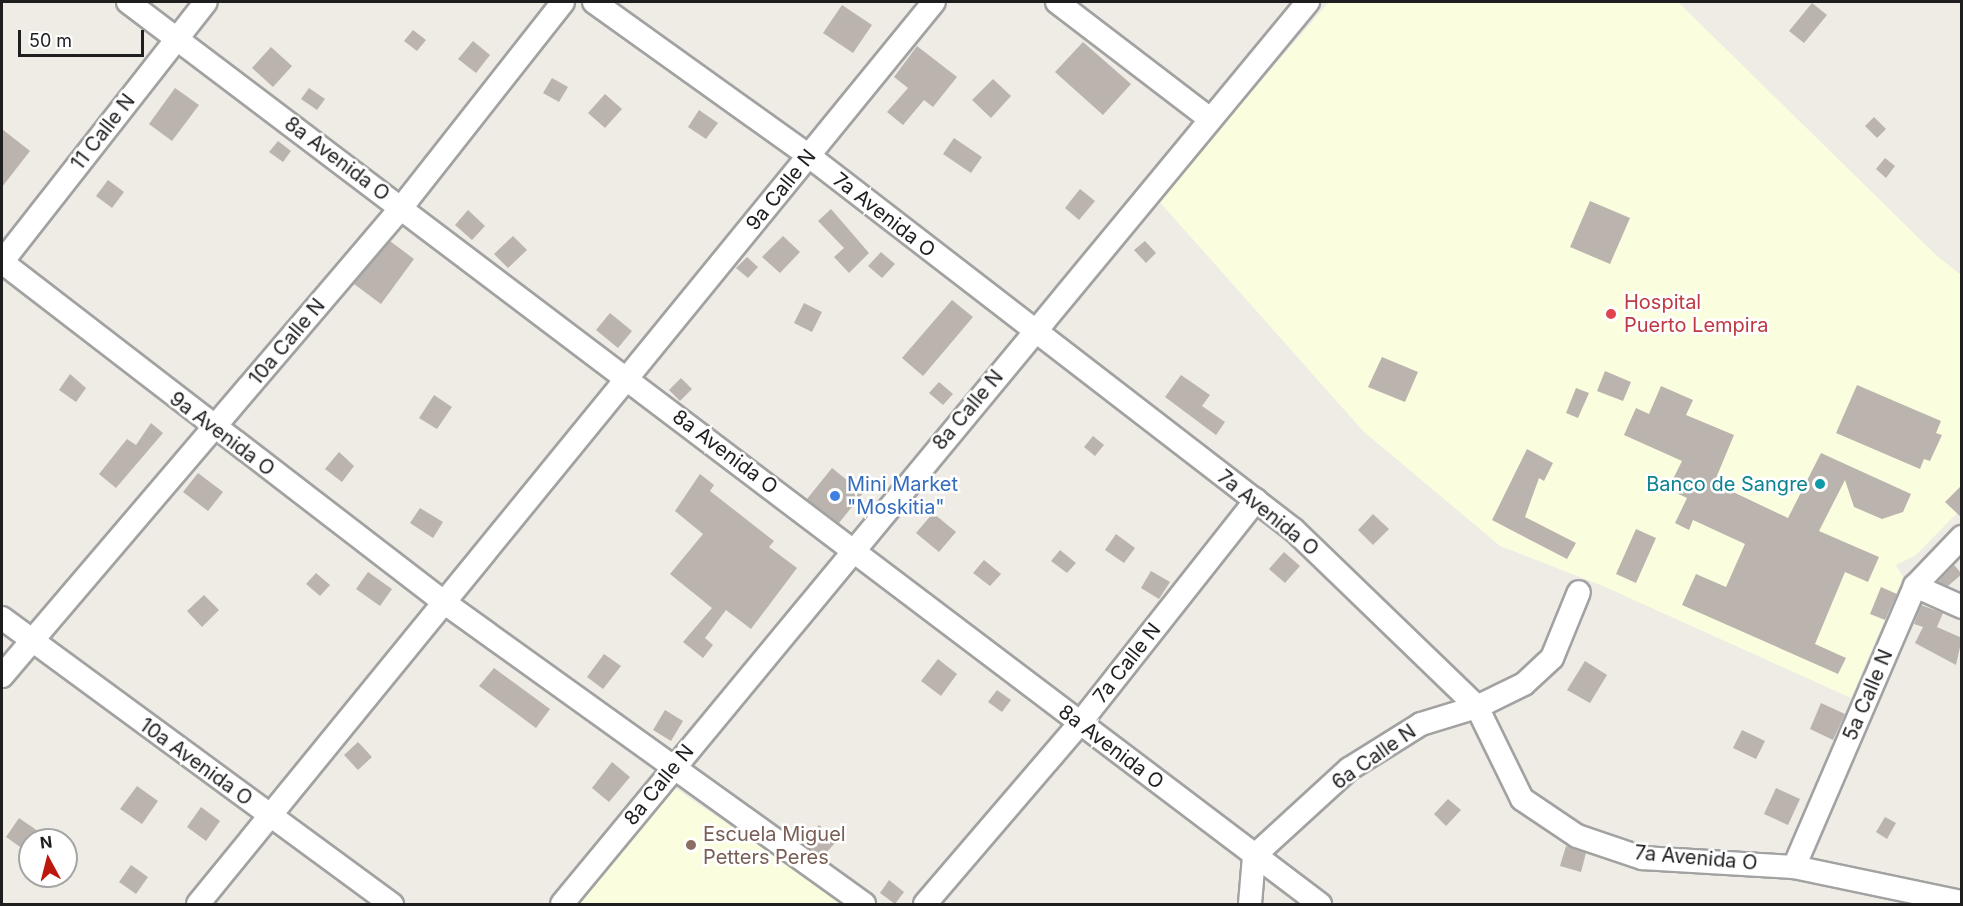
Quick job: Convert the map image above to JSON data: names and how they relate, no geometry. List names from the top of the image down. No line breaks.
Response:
{"streets":{"street":["11 Calle N","8a Avenida O","9a Calle N","7a Avenida O","10a Calle N","8a Calle N","9a Avenida O","7a Calle N","5a Calle N","6a Calle N","10a Avenida O"]},"crossings":[["11 Calle N","8a Avenida O"],["11 Calle N","9a Avenida O"],["8a Avenida O","9a Calle N"],["8a Avenida O","10a Calle N"],["8a Avenida O","8a Calle N"],["8a Avenida O","7a Calle N"],["8a Avenida O","6a Calle N"],["9a Calle N","7a Avenida O"],["7a Avenida O","8a Calle N"],["7a Avenida O","7a Calle N"],["7a Avenida O","5a Calle N"],["7a Avenida O","6a Calle N"],["10a Calle N","9a Avenida O"],["10a Calle N","10a Avenida O"],["8a Calle N","9a Avenida O"]],"places":["Hospital Puerto Lempira","Banco de Sangre","Mini Market \"Moskitia\"","Escuela Miguel Petters Peres"],"scale_bar":"50 m","north":"top"}
